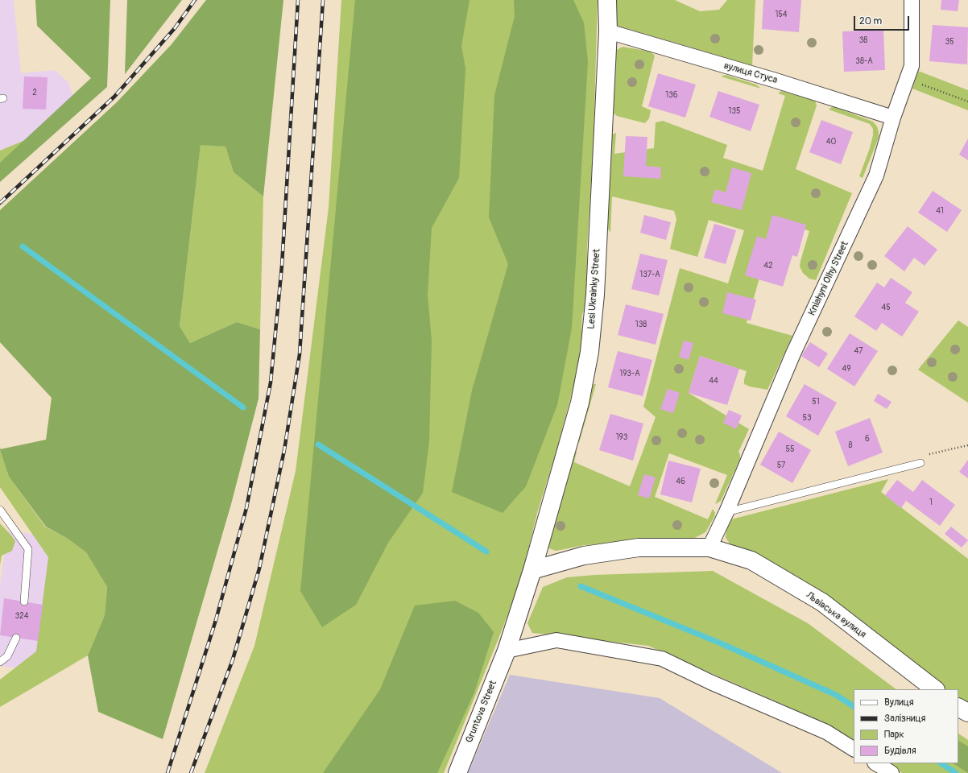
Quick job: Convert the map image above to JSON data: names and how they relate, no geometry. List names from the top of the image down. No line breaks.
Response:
{"streets":{"street":["вулиця Стуса","Kniahyni Olhy Street","Lesi Ukrainky Street","Львівська вулиця","Gruntova Street"]},"crossings":[["вулиця Стуса","Kniahyni Olhy Street"],["вулиця Стуса","Lesi Ukrainky Street"],["Kniahyni Olhy Street","Львівська вулиця"],["Lesi Ukrainky Street","Львівська вулиця"],["Lesi Ukrainky Street","Gruntova Street"]],"house_numbers":["154","38","35","38-А","2","136","135","40","41","42","137-А","45","138","47","49","193-А","44","51","53","193","6","8","55","57","46","1","324"],"legend":["Вулиця","Залізниця","Парк","Будівля"],"scale_bar":"20 m"}
